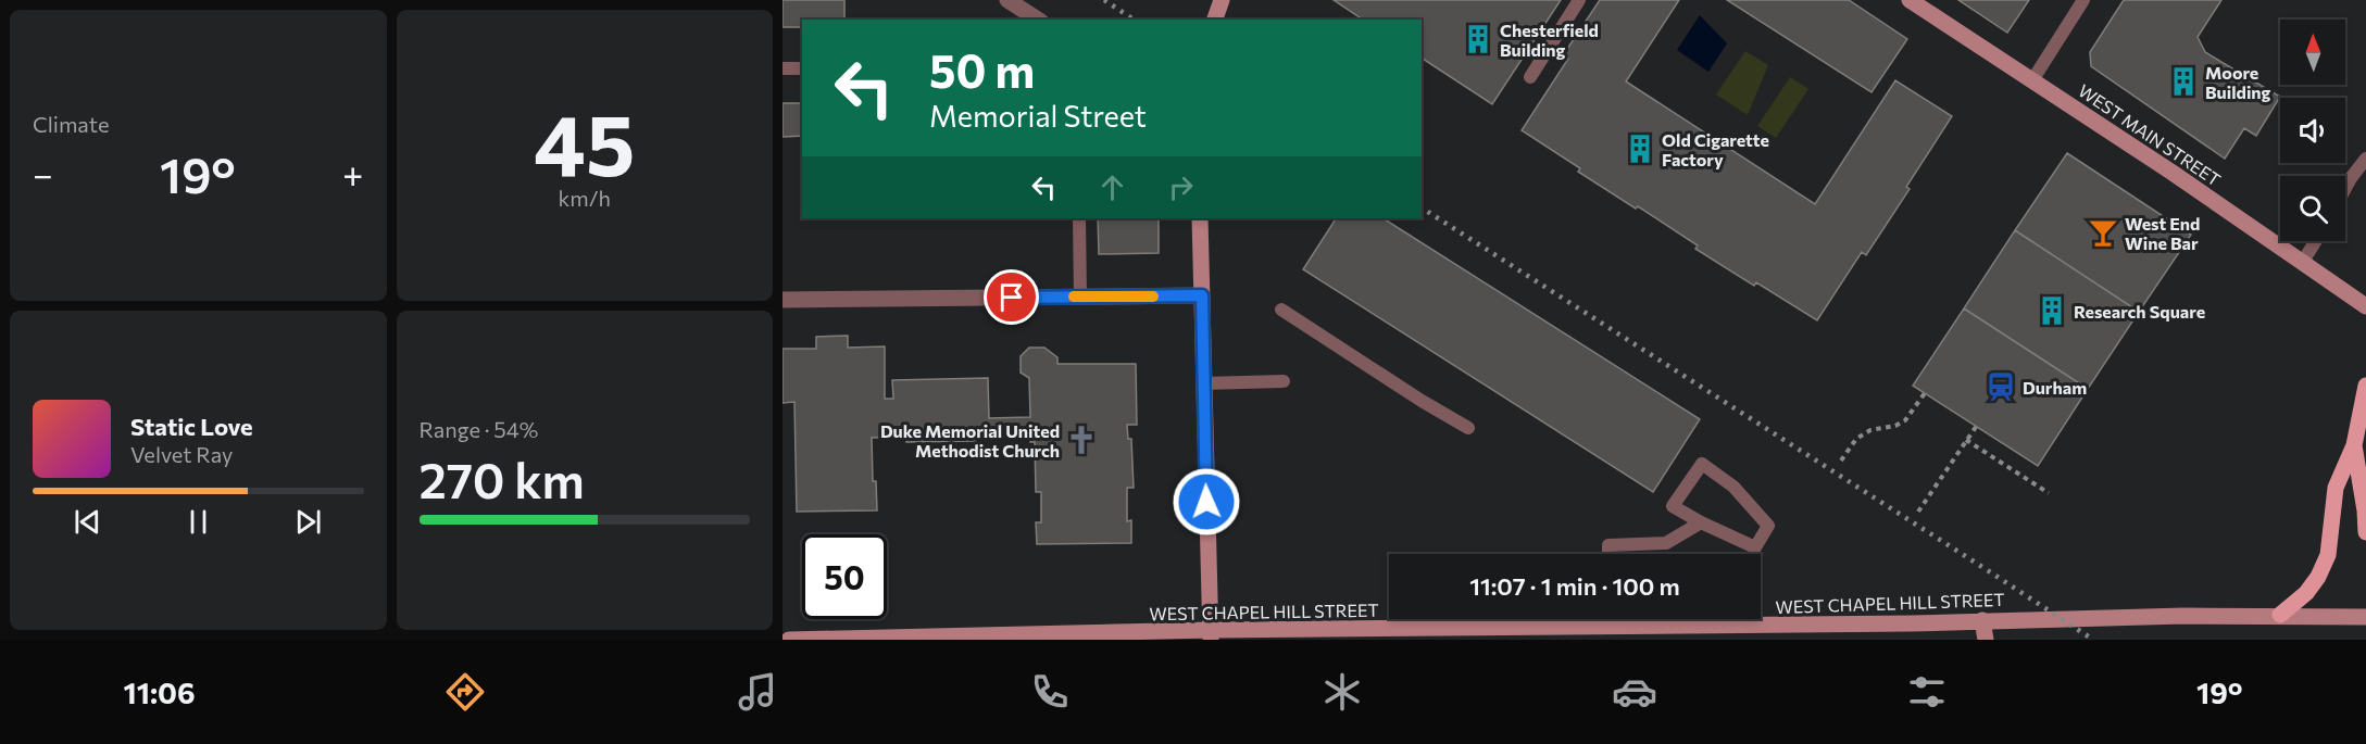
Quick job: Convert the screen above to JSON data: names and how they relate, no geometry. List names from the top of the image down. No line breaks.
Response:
{"streets":{"main road":["WEST MAIN STREET","WEST CHAPEL HILL STREET"]},"places":{"building":["Chesterfield Building","Moore Building","Old Cigarette Factory","Research Square"],"bar":["West End Wine Bar"],"station":["Durham"],"church":["Duke Memorial United Methodist Church"]},"north":"top","page":{"tile":["Climate",["45","km/h"],["Range · 54%","270 km"]],"turn":["50 m","Memorial Street"],"heat":["−","19°","+"],"song":["Static Love","Velvet Ray"],"limit":"50","trip":"11:07 · 1 min · 100 m","tabs":["11:06","19°"]}}
